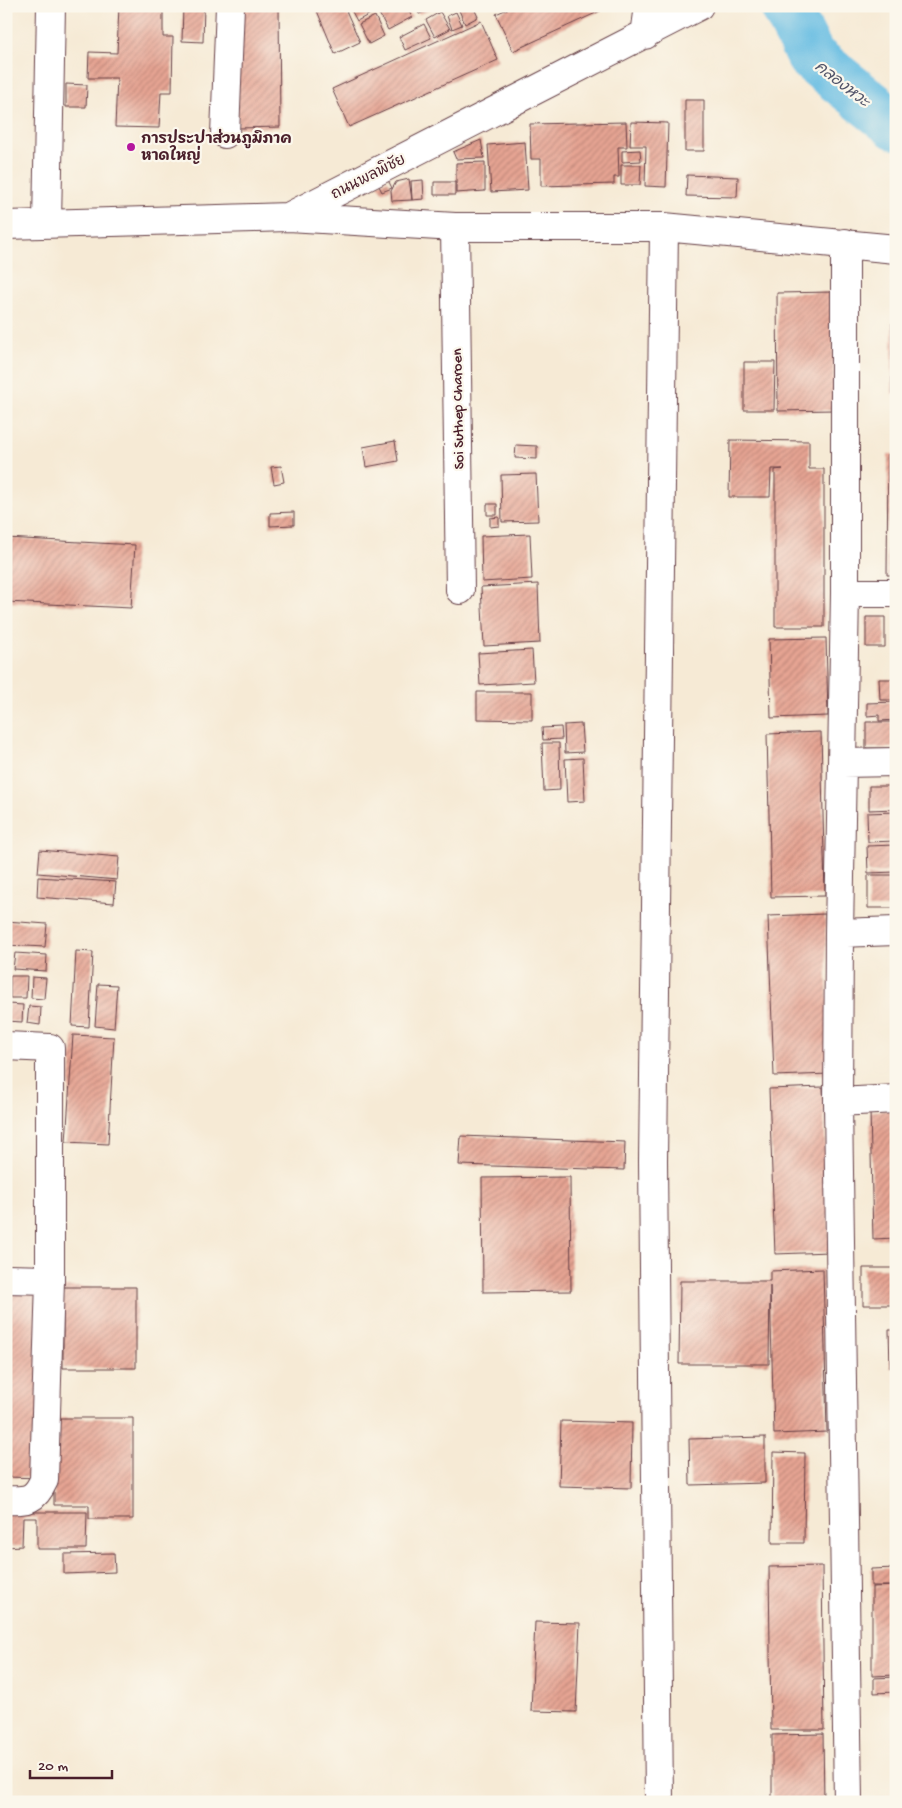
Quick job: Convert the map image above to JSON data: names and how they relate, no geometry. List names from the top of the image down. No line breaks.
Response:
{"streets":{"street":["ถนนพลพิชัย","Soi Suthep Charoen"]},"water":["คลองหวะ"],"places":["การประปาส่วนภูมิภาค หาดใหญ่"],"scale_bar":"20 m"}
